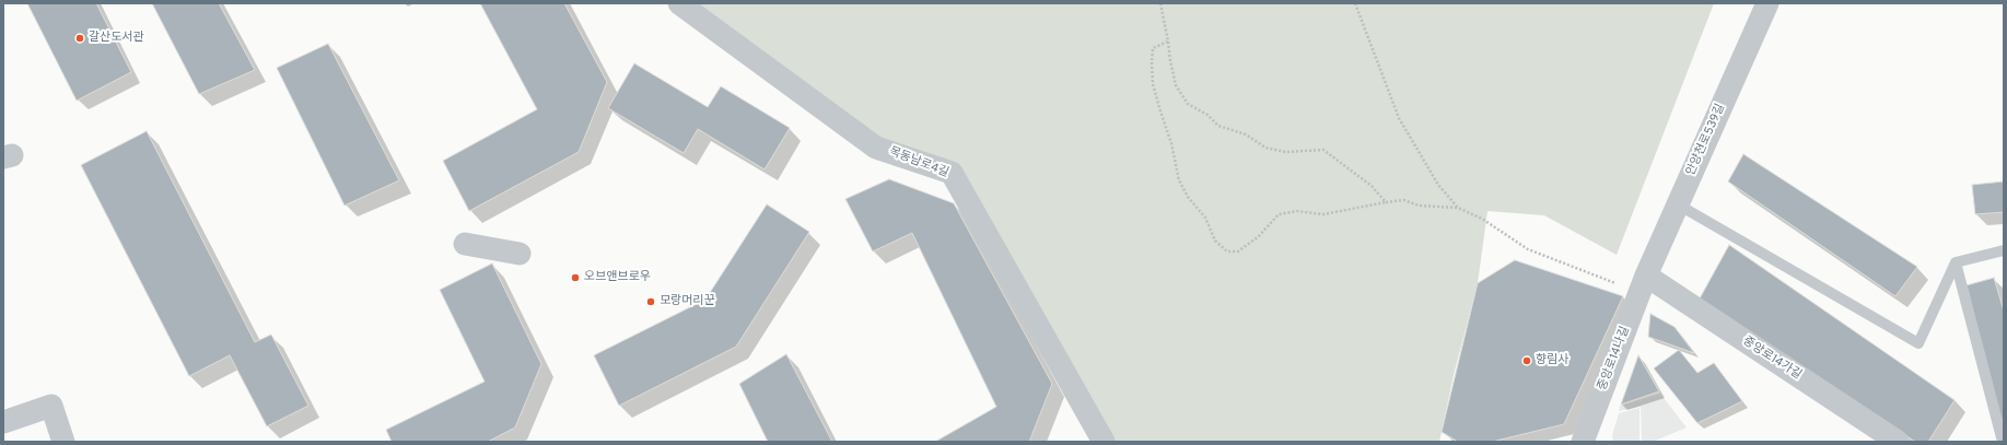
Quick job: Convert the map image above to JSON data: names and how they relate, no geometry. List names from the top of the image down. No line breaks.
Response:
{"streets":{"street":["안양천로539길","목동남로4길","중앙로14나길","중앙로14가길"]},"crossings":[["안양천로539길","중앙로14나길"],["안양천로539길","중앙로14가길"],["중앙로14나길","중앙로14가길"]],"places":["갈산도서관","오브앤브로우","모랑머리꾼","향림사"]}
